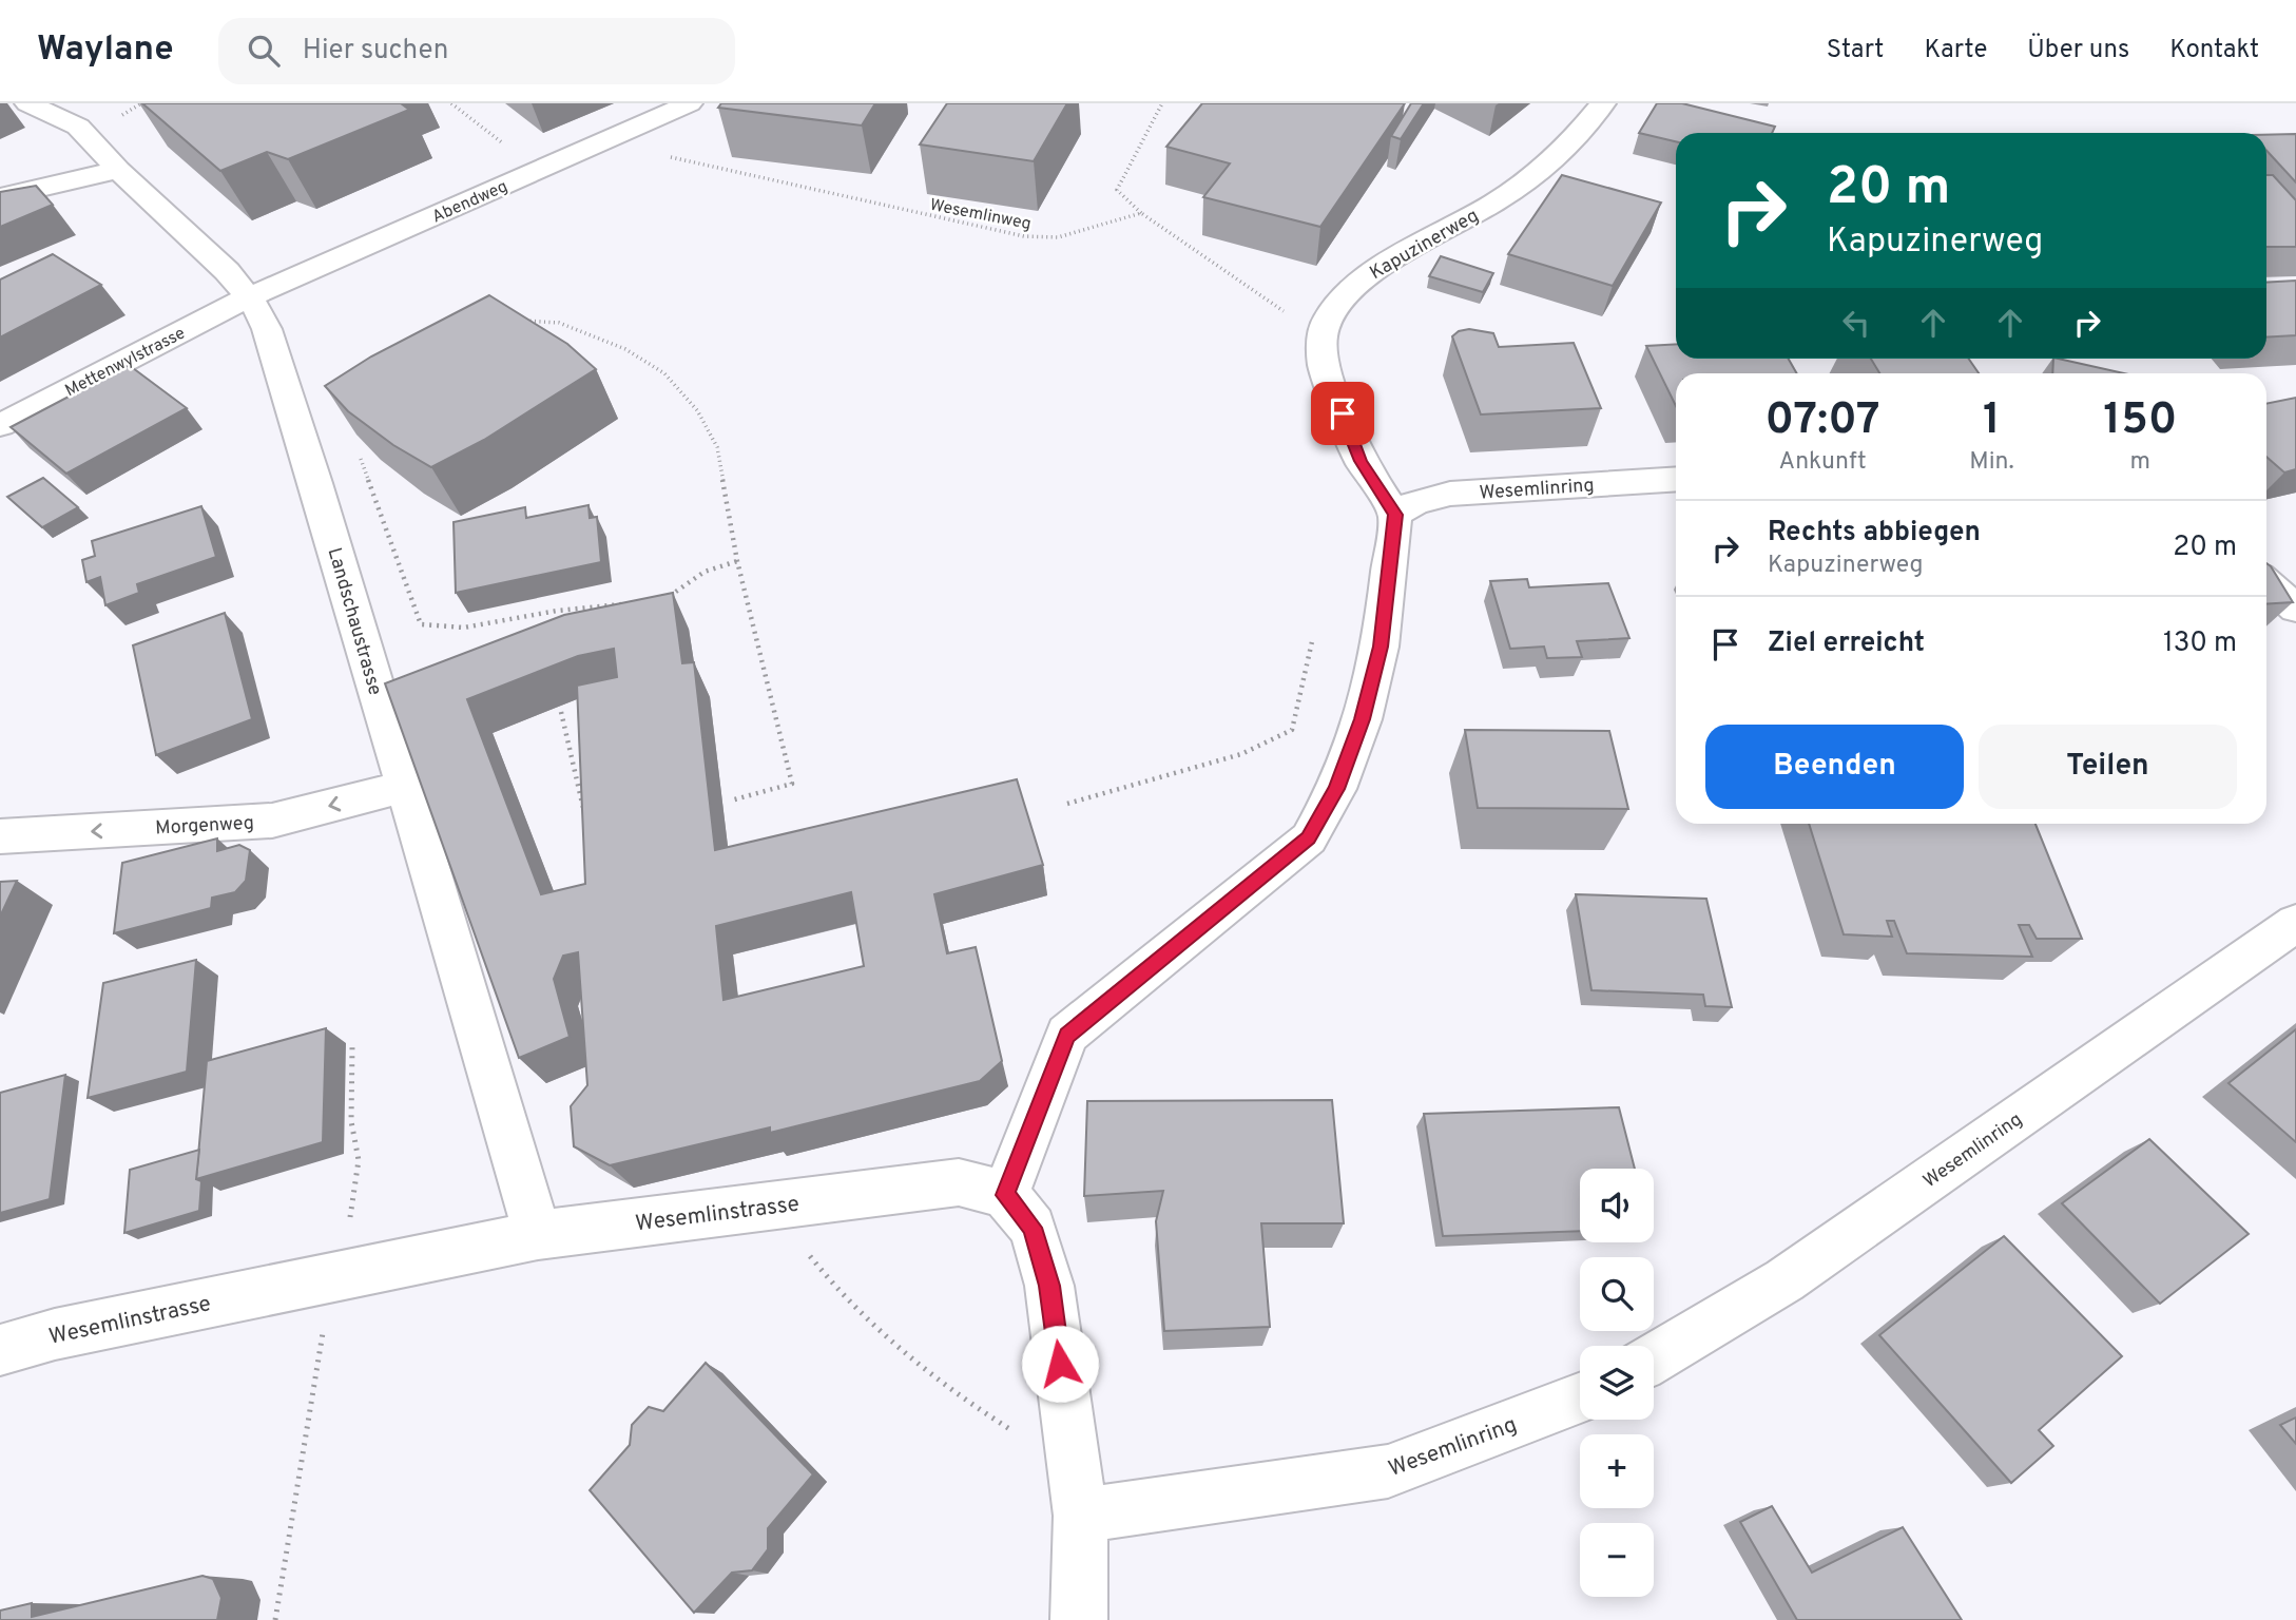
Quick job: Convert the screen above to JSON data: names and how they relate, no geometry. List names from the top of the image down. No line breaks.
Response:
{"streets":{"street":["Abendweg","Kapuzinerweg","Mettenwylstrasse","Wesemlinring","Landschaustrasse","Morgenweg","Wesemlinstrasse"],"path":["Wesemlinweg"]},"crossings":[["Abendweg","Wesemlinweg"],["Abendweg","Mettenwylstrasse"],["Abendweg","Landschaustrasse"],["Mettenwylstrasse","Landschaustrasse"],["Landschaustrasse","Morgenweg"],["Landschaustrasse","Wesemlinstrasse"]],"one_way":["Morgenweg"],"page":{"header":"Waylane","search":"Hier suchen","nav":["Start","Karte","Über uns","Kontakt"],"turn":["20 m","Kapuzinerweg"],"eta":["07:07","Ankunft","1","Min.","150","m"],"list":[{"name":"Rechts abbiegen","note":"Kapuzinerweg","value":"20 m"},{"name":"Ziel erreicht","value":"130 m"}],"buttons":["Beenden","Teilen"],"map_buttons":["+","−"]}}
